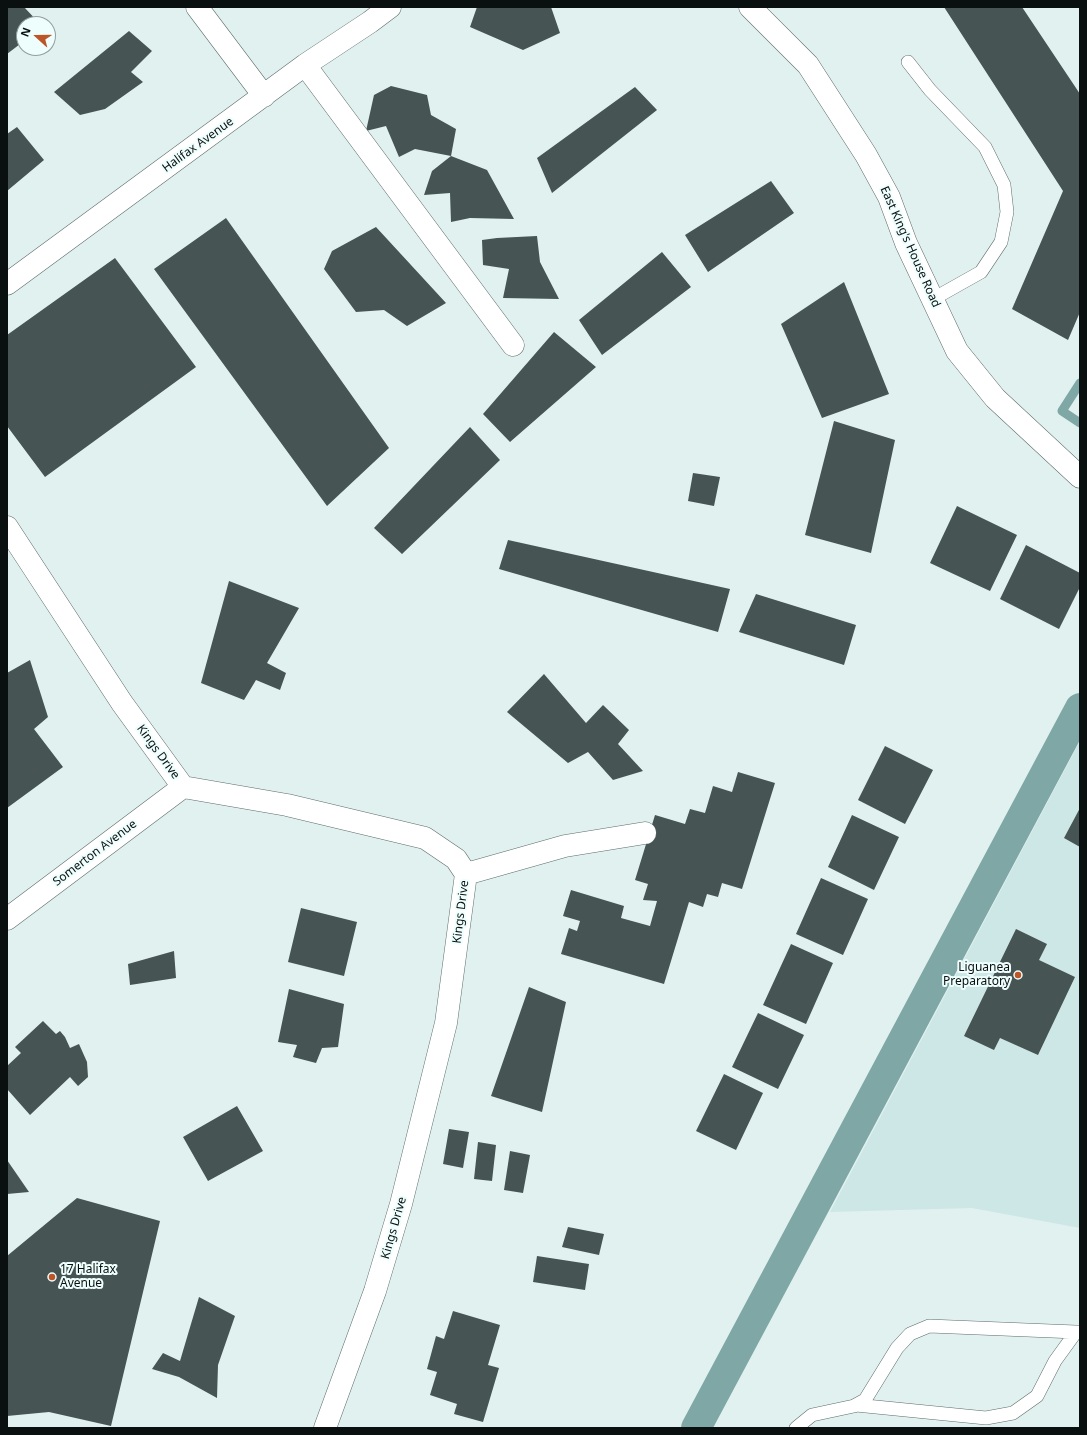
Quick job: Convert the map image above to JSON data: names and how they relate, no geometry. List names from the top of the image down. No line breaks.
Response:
{"streets":{"street":["Halifax Avenue","East King's House Road","Kings Drive","Somerton Avenue"]},"crossings":[["Kings Drive","Somerton Avenue"]],"places":["Liguanea Preparatory","17 Halifax Avenue"],"north":"left"}
